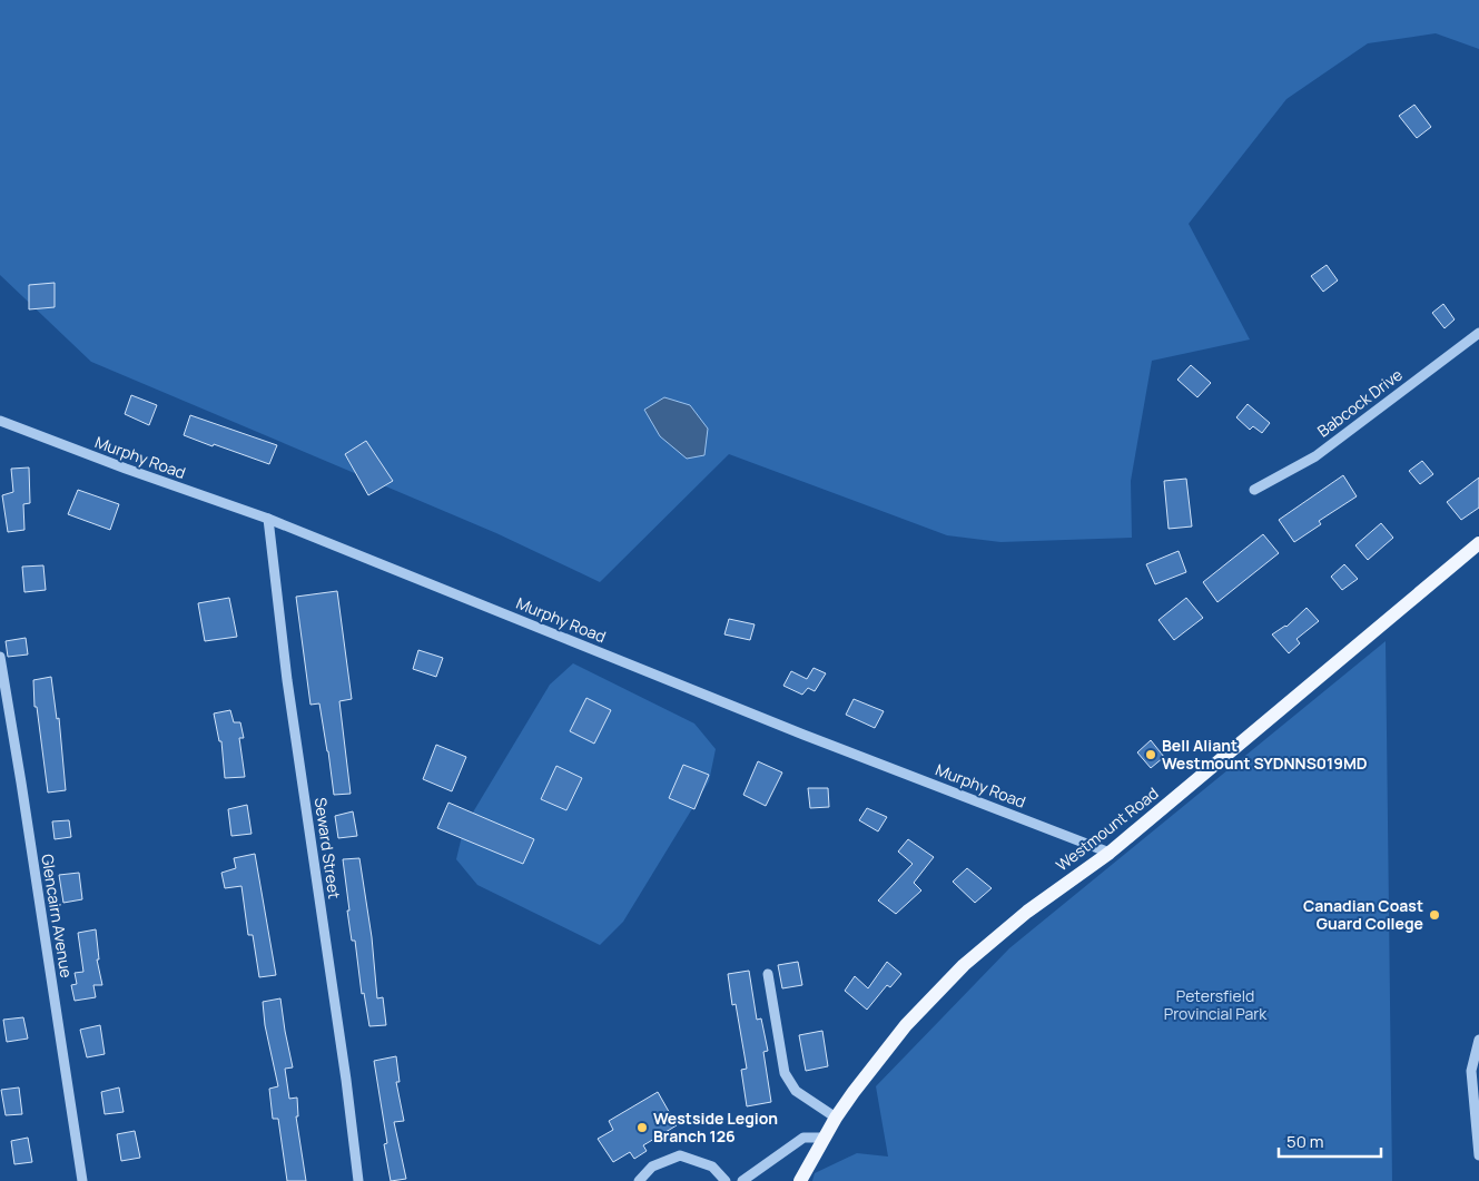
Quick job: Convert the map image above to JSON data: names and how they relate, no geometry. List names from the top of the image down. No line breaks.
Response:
{"streets":{"main road":["Westmount Road"],"street":["Babcock Drive","Murphy Road","Seward Street","Glencairn Avenue"]},"crossings":[["Murphy Road","Westmount Road"],["Murphy Road","Seward Street"]],"parks":["Petersfield Provincial Park"],"places":["Bell Aliant Westmount SYDNNS019MD","Canadian Coast Guard College","Westside Legion Branch 126"],"scale_bar":"50 m"}
